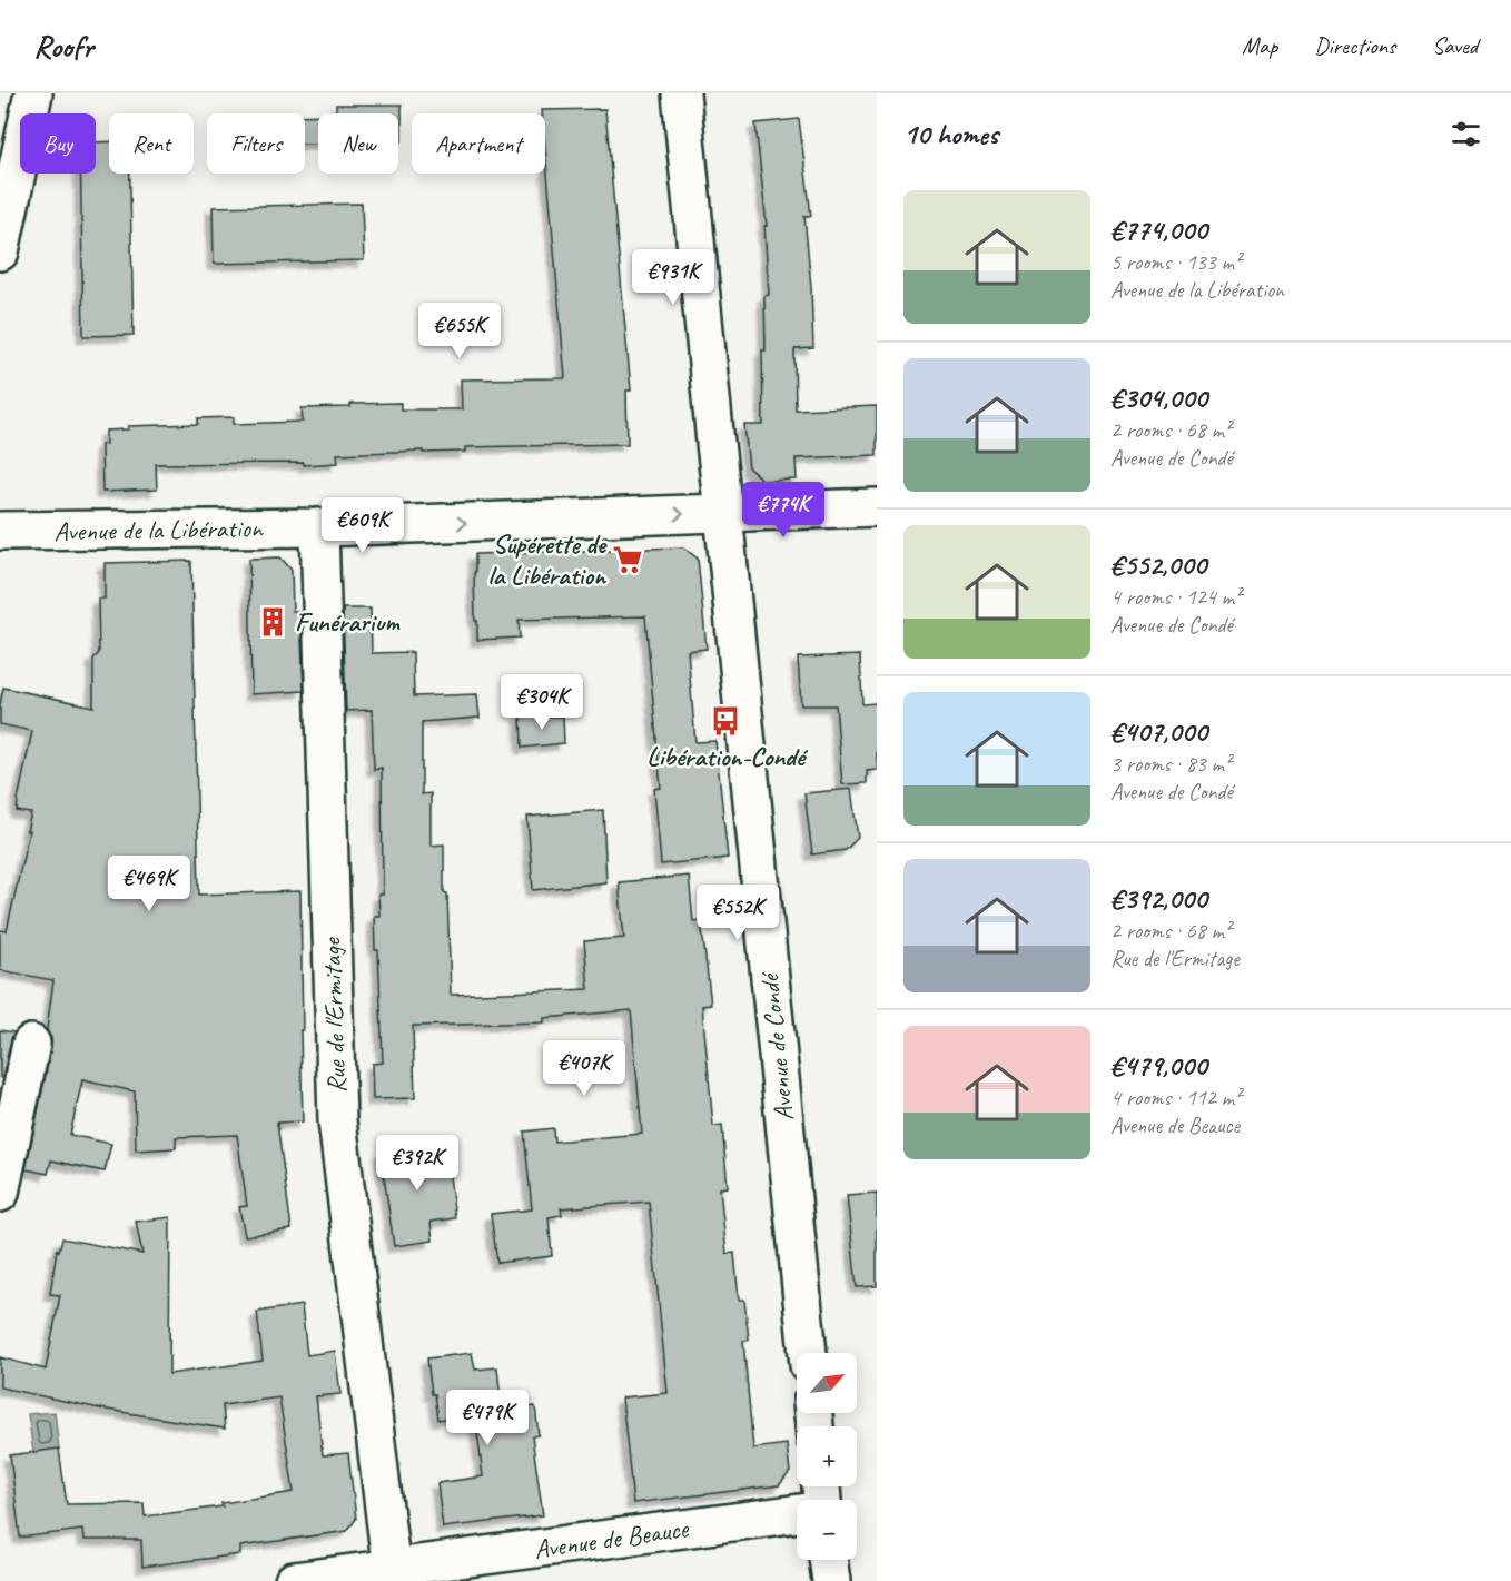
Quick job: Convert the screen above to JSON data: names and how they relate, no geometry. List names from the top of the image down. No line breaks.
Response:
{"streets":{"street":["Avenue de la Libération","Rue de l'Ermitage","Avenue de Condé","Avenue de Beauce"]},"crossings":[["Avenue de la Libération","Rue de l'Ermitage"],["Avenue de la Libération","Avenue de Condé"],["Rue de l'Ermitage","Avenue de Beauce"]],"one_way":["Avenue de la Libération"],"places":{"supermarket":["Supérette de la Libération"],"building":["Funérarium"],"bus stop":["Libération-Condé"]},"north":"top right","page":{"header":"Roofr","nav":["Map","Directions","Saved"],"heading":"10 homes","chip":["Buy","Rent","Filters","New","Apartment"],"list":[{"name":"€774,000","note":"5 rooms · 133 m² · Avenue de la Libération"},{"name":"€304,000","note":"2 rooms · 68 m² · Avenue de Condé"},{"name":"€552,000","note":"4 rooms · 124 m² · Avenue de Condé"},{"name":"€407,000","note":"3 rooms · 83 m² · Avenue de Condé"},{"name":"€392,000","note":"2 rooms · 68 m² · Rue de l'Ermitage"},{"name":"€479,000","note":"4 rooms · 112 m² · Avenue de Beauce"}],"price":["€931K","€655K","€774K","€609K","€304K","€469K","€552K","€407K","€392K","€479K"],"map_buttons":["+","−"]}}
